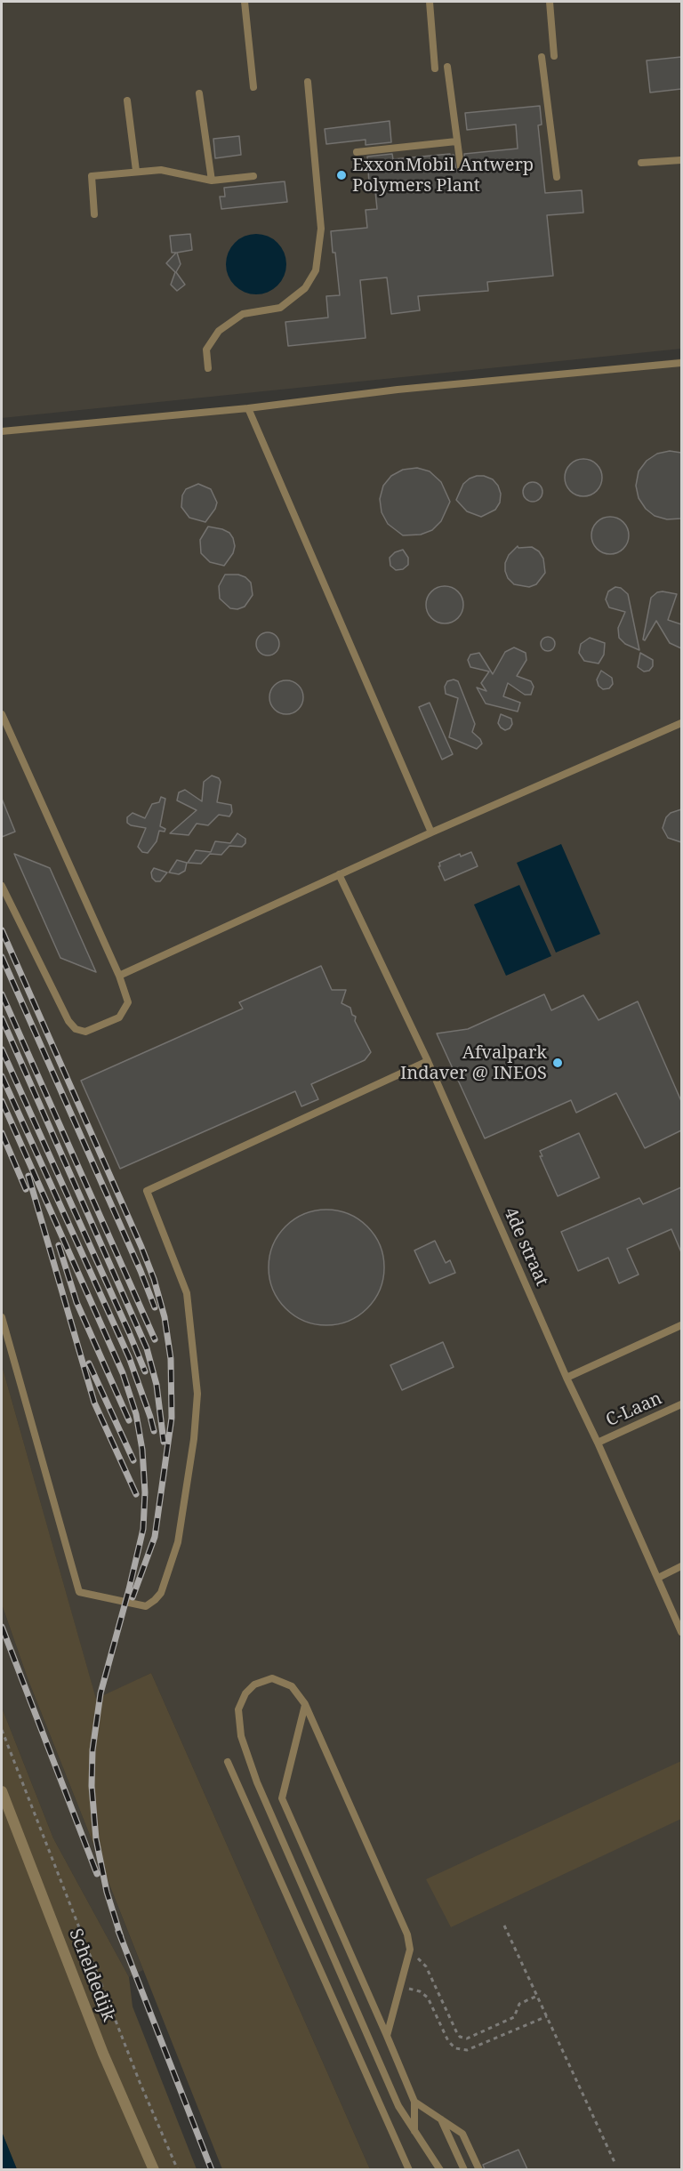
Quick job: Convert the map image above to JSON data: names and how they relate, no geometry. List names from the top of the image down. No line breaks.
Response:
{"streets":{"street":["Scheldedijk"],"lane":["4de straat","C-Laan"]},"crossings":[["4de straat","C-Laan"]],"places":["ExxonMobil Antwerp Polymers Plant","Afvalpark Indaver @ INEOS"]}
